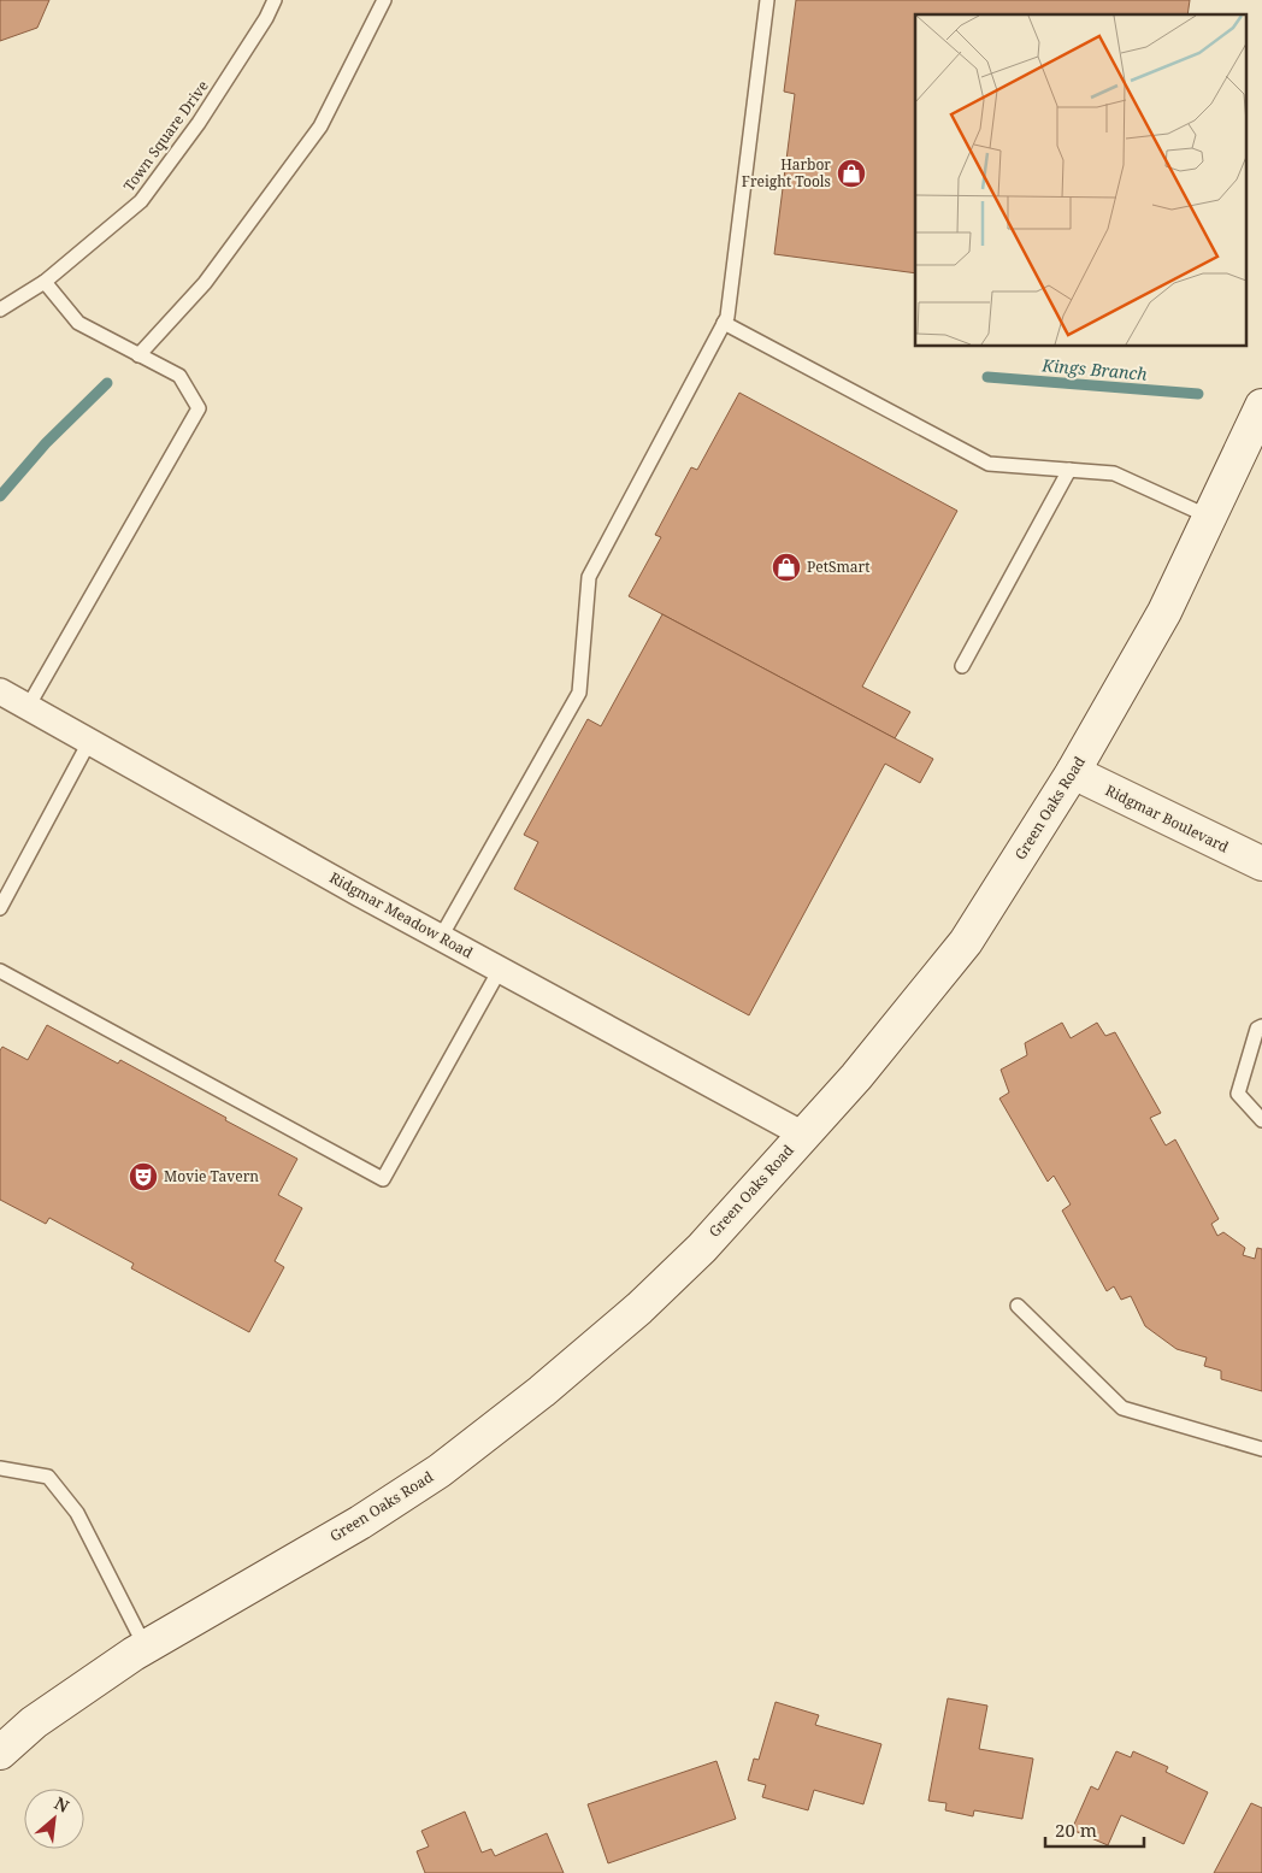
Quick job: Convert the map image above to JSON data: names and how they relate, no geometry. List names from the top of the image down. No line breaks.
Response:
{"streets":{"main road":["Green Oaks Road","Ridgmar Boulevard"],"street":["Ridgmar Meadow Road"],"lane":["Town Square Drive"]},"crossings":[["Green Oaks Road","Ridgmar Boulevard"],["Green Oaks Road","Ridgmar Meadow Road"]],"water":["Kings Branch"],"places":{"shop":["Harbor Freight Tools","PetSmart"],"theatre":["Movie Tavern"]},"scale_bar":"20 m","north":"top right"}
